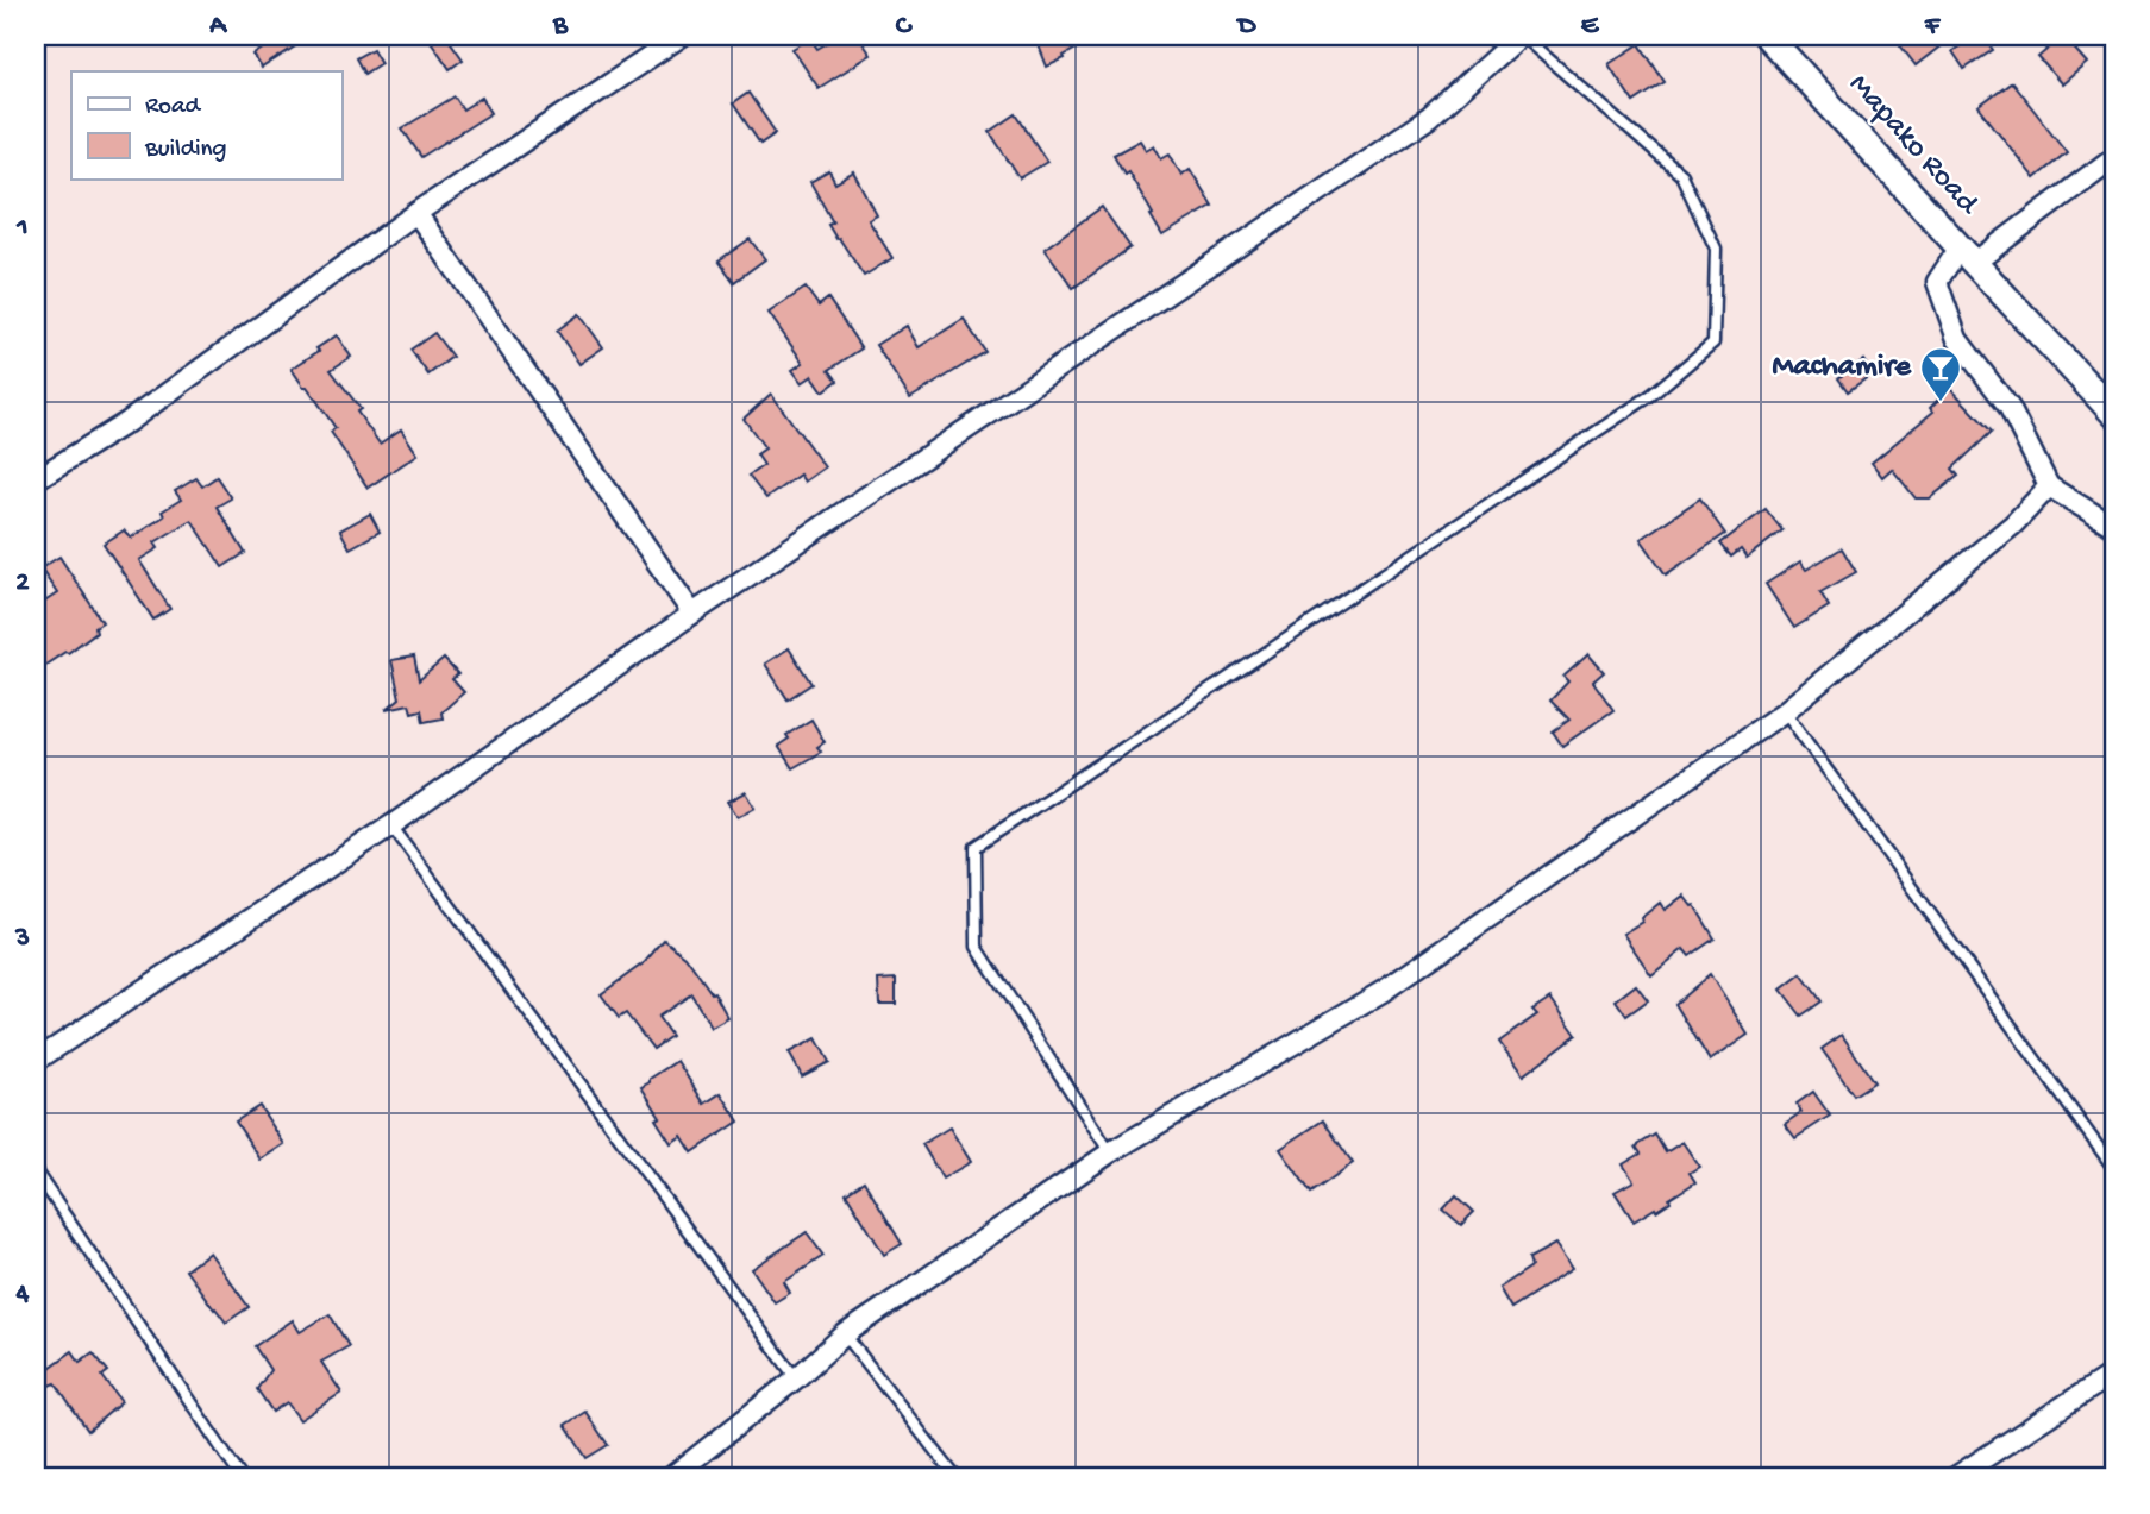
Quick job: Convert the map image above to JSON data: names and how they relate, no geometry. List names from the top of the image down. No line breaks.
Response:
{"streets":{"street":["Mapako Road"]},"places":{"bar":["Machamire"]},"legend":["Road","Building"],"grid":{"columns":["A","B","C","D","E","F"],"rows":["1","2","3","4"]}}
